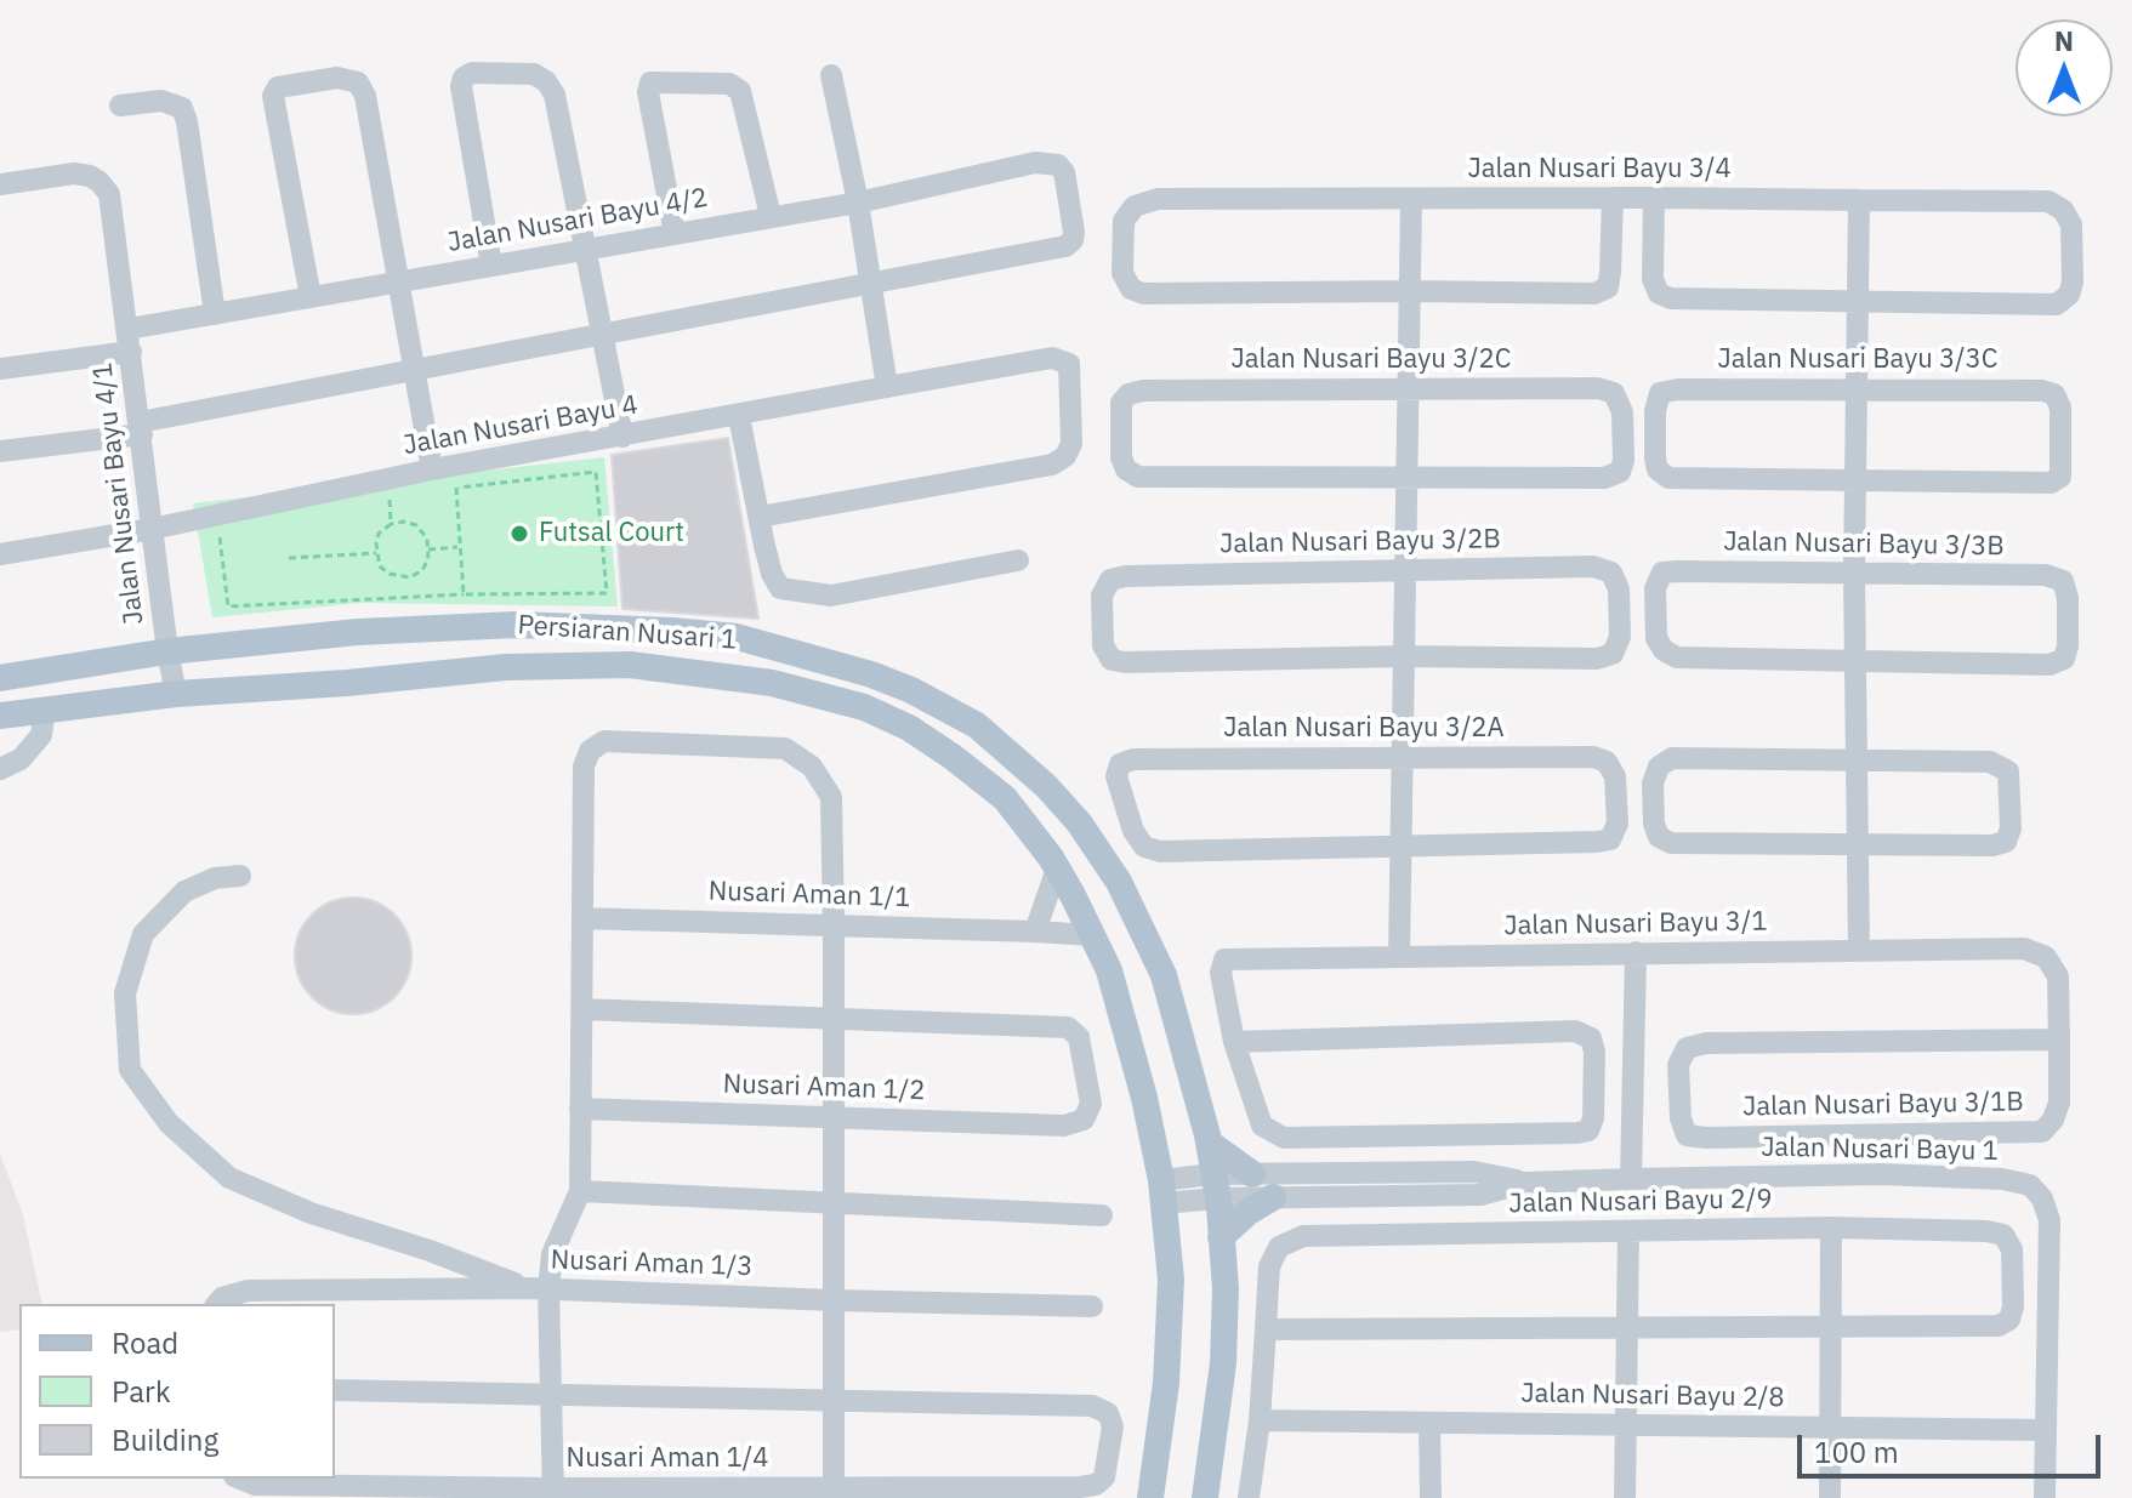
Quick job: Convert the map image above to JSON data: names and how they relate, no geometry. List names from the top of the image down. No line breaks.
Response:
{"streets":{"main road":["Persiaran Nusari 1"],"street":["Jalan Nusari Bayu 3/4","Jalan Nusari Bayu 4/2","Jalan Nusari Bayu 3/2C","Jalan Nusari Bayu 3/3C","Jalan Nusari Bayu 4","Jalan Nusari Bayu 4/1","Jalan Nusari Bayu 3/2B","Jalan Nusari Bayu 3/3B","Jalan Nusari Bayu 3/2A","Nusari Aman 1/1","Jalan Nusari Bayu 3/1","Nusari Aman 1/2","Jalan Nusari Bayu 3/1B","Jalan Nusari Bayu 1","Jalan Nusari Bayu 2/9","Nusari Aman 1/3","Jalan Nusari Bayu 2/8","Nusari Aman 1/4"]},"crossings":[["Jalan Nusari Bayu 4/2","Jalan Nusari Bayu 4/1"],["Jalan Nusari Bayu 4","Jalan Nusari Bayu 4/1"],["Jalan Nusari Bayu 4/1","Persiaran Nusari 1"],["Persiaran Nusari 1","Nusari Aman 1/1"],["Persiaran Nusari 1","Jalan Nusari Bayu 1"],["Jalan Nusari Bayu 3/1","Jalan Nusari Bayu 3/1B"],["Jalan Nusari Bayu 1","Jalan Nusari Bayu 2/8"]],"places":["Futsal Court"],"legend":["Road","Park","Building"],"scale_bar":"100 m","north":"top"}
